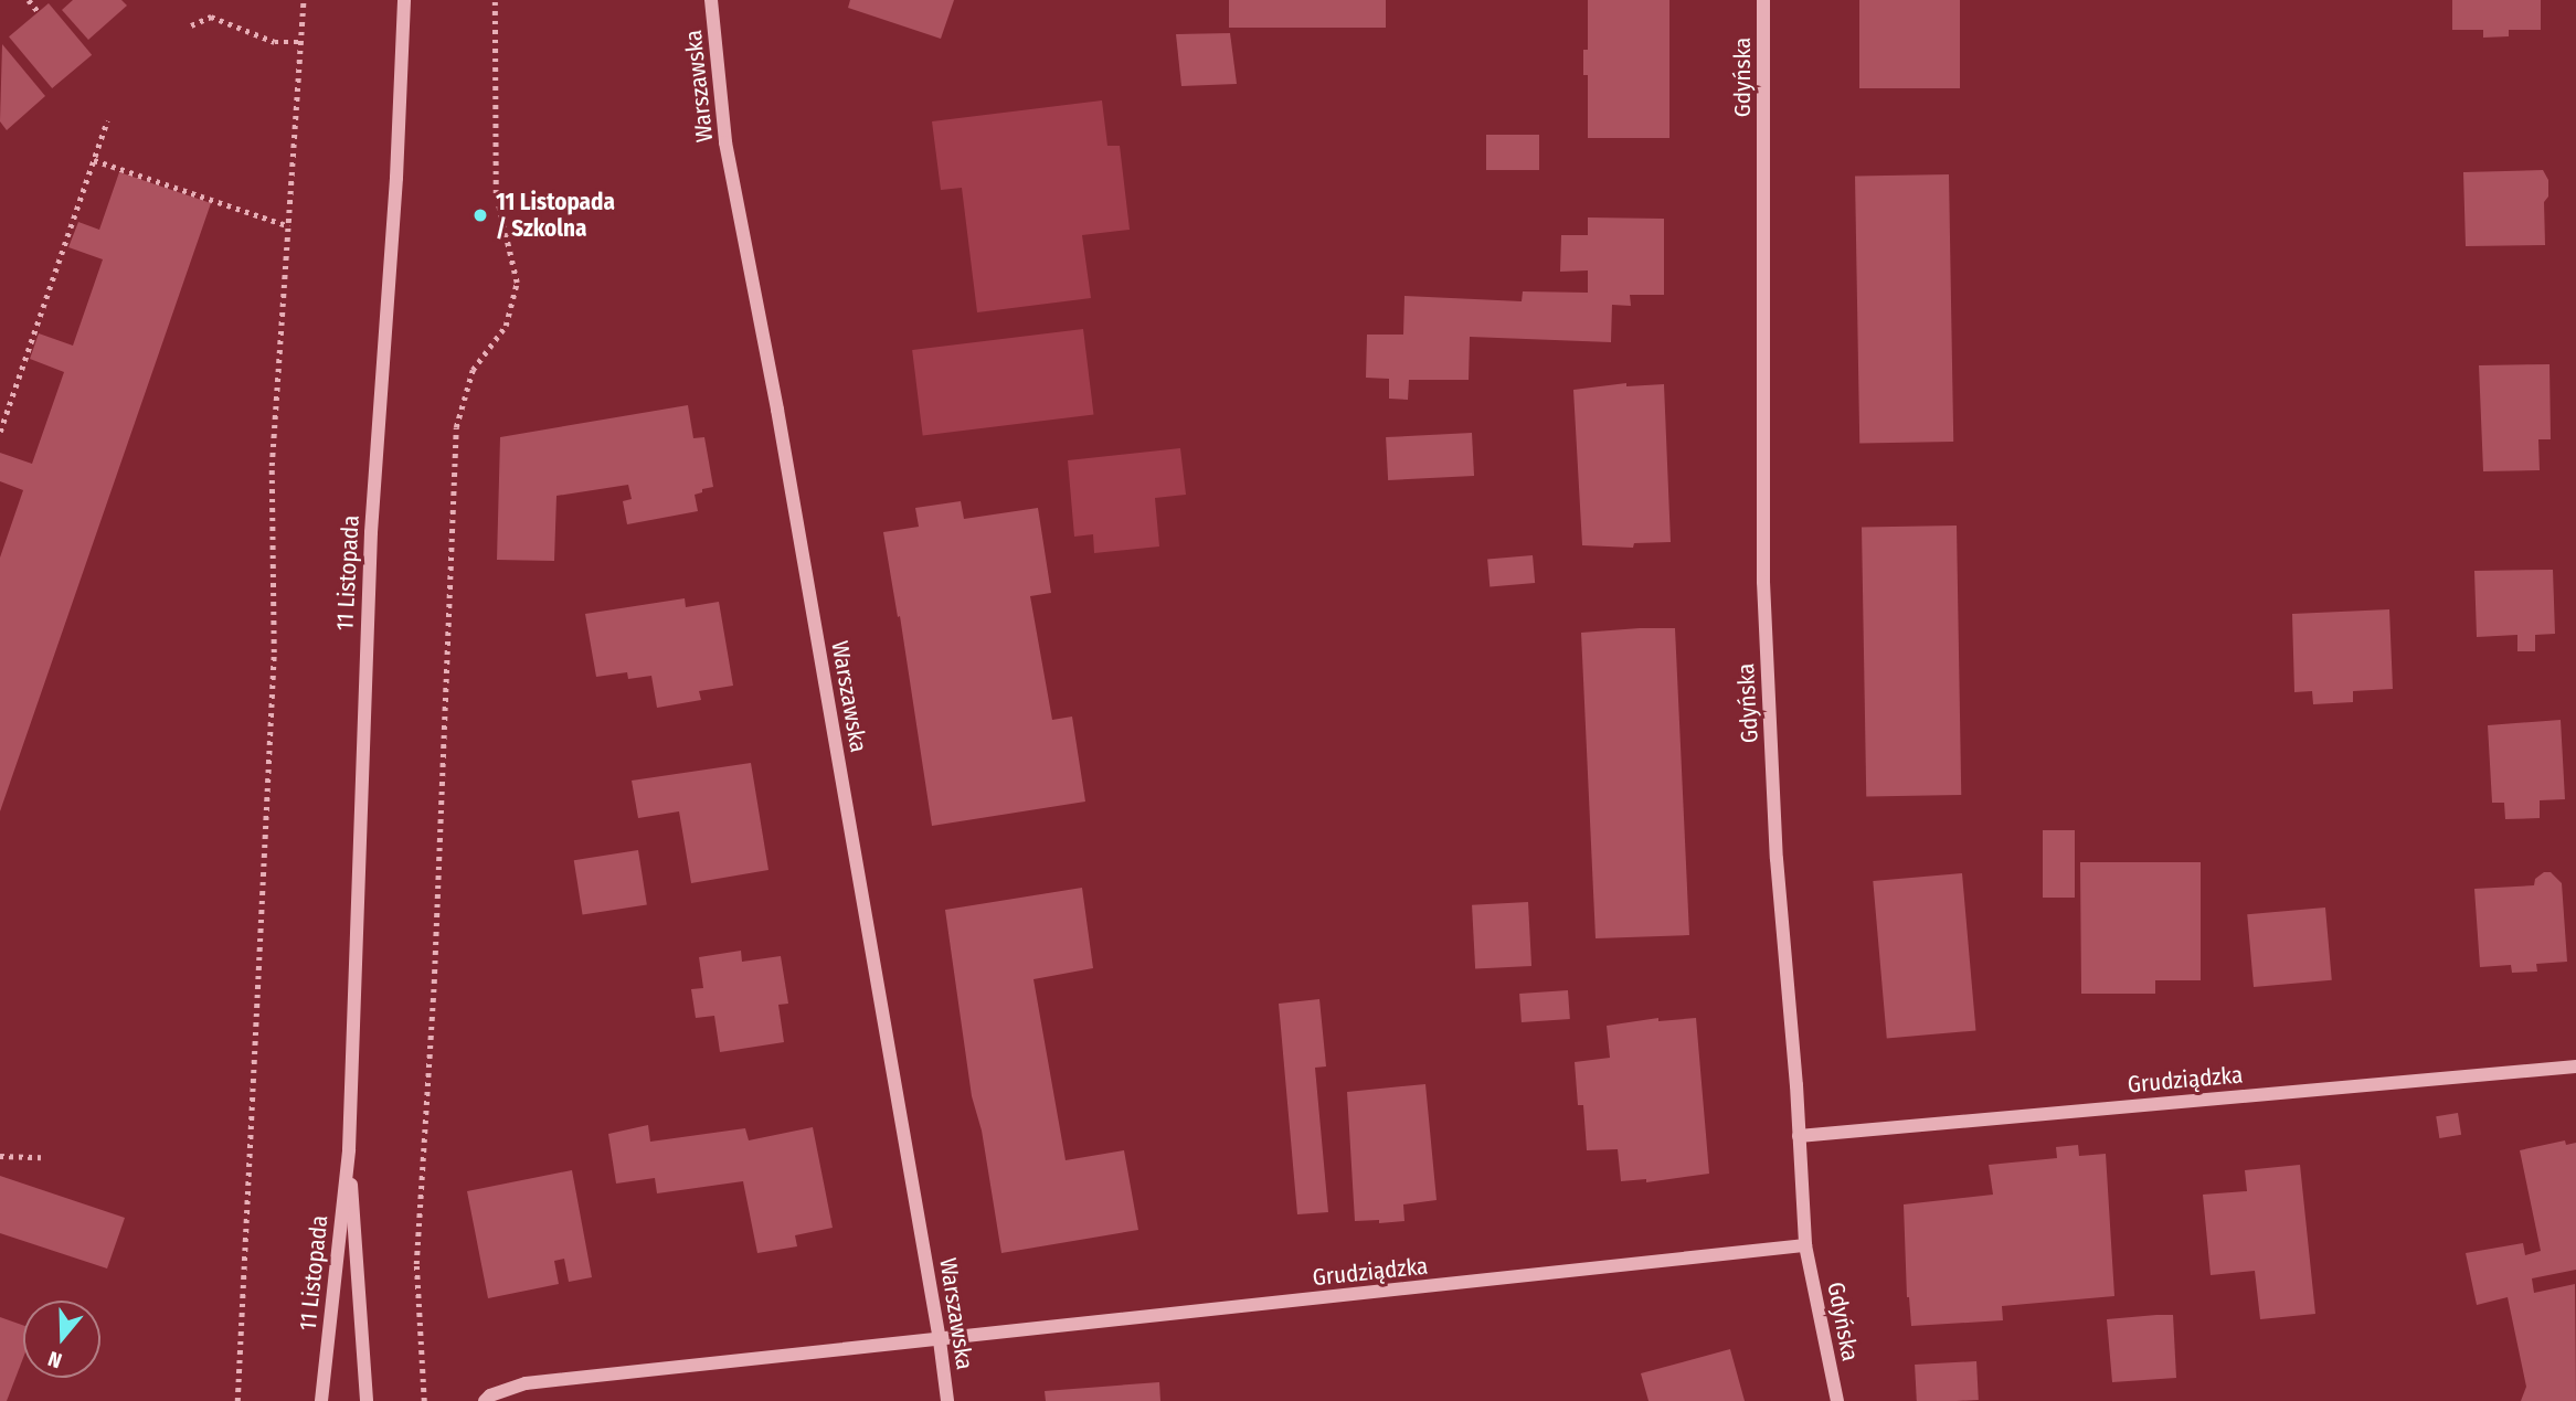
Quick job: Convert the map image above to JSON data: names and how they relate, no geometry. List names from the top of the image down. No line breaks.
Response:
{"streets":{"street":["Gdyńska","Warszawska","11 Listopada","Grudziądzka"]},"crossings":[["Gdyńska","Grudziądzka"],["Warszawska","Grudziądzka"]],"places":["11 Listopada / Szkolna"],"north":"bottom"}
